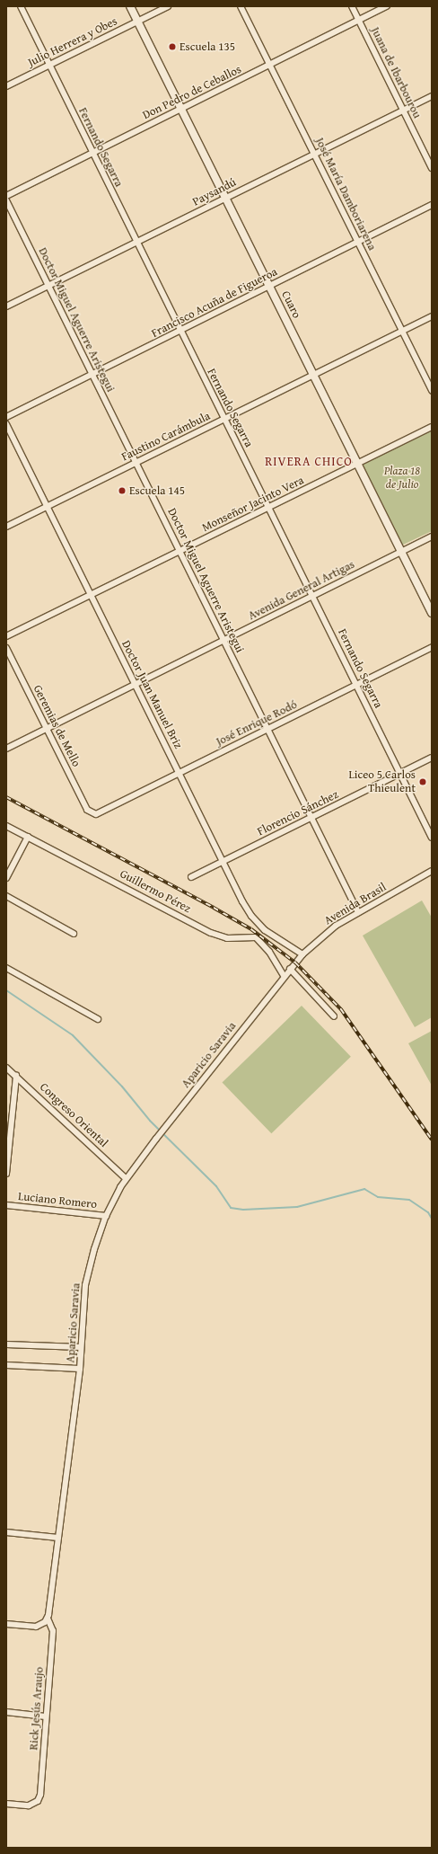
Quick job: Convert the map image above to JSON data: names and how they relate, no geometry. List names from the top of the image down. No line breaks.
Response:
{"streets":{"street":["Julio Herrera y Obes","Juana de Ibarbourou","Don Pedro de Ceballos","Fernando Segarra","Paysandú","José María Damboriarena","Francisco Acuña de Figueroa","Cuaro","Doctor Miguel Aguerre Aristegui","Faustino Carámbula","Monseñor Jacinto Vera","Avenida General Artigas","Doctor Juan Manuel Briz","José Enrique Rodó","Geremias de Mello","Florencio Sánchez","Guillermo Pérez","Avenida Brasil","Aparicio Saravia","Congreso Oriental","Luciano Romero","Rick Jesús Araujo"]},"crossings":[["Julio Herrera y Obes","Fernando Segarra"],["Julio Herrera y Obes","Cuaro"],["Juana de Ibarbourou","Don Pedro de Ceballos"],["Juana de Ibarbourou","Paysandú"],["Don Pedro de Ceballos","Fernando Segarra"],["Don Pedro de Ceballos","José María Damboriarena"],["Don Pedro de Ceballos","Cuaro"],["Fernando Segarra","Paysandú"],["Fernando Segarra","Francisco Acuña de Figueroa"],["Fernando Segarra","Faustino Carámbula"],["Fernando Segarra","Monseñor Jacinto Vera"],["Fernando Segarra","Avenida General Artigas"],["Fernando Segarra","José Enrique Rodó"],["Fernando Segarra","Florencio Sánchez"],["Paysandú","José María Damboriarena"],["Paysandú","Cuaro"],["Paysandú","Doctor Miguel Aguerre Aristegui"],["José María Damboriarena","Francisco Acuña de Figueroa"],["José María Damboriarena","Faustino Carámbula"],["Francisco Acuña de Figueroa","Cuaro"],["Francisco Acuña de Figueroa","Doctor Miguel Aguerre Aristegui"],["Cuaro","Faustino Carámbula"],["Cuaro","Monseñor Jacinto Vera"],["Cuaro","Avenida General Artigas"],["Doctor Miguel Aguerre Aristegui","Faustino Carámbula"],["Doctor Miguel Aguerre Aristegui","Monseñor Jacinto Vera"],["Doctor Miguel Aguerre Aristegui","Avenida General Artigas"],["Doctor Miguel Aguerre Aristegui","José Enrique Rodó"],["Doctor Miguel Aguerre Aristegui","Florencio Sánchez"],["Doctor Miguel Aguerre Aristegui","Avenida Brasil"],["Faustino Carámbula","Doctor Juan Manuel Briz"],["Monseñor Jacinto Vera","Doctor Juan Manuel Briz"],["Avenida General Artigas","Doctor Juan Manuel Briz"],["Avenida General Artigas","Geremias de Mello"],["Doctor Juan Manuel Briz","José Enrique Rodó"],["Doctor Juan Manuel Briz","Florencio Sánchez"],["Doctor Juan Manuel Briz","Avenida Brasil"],["José Enrique Rodó","Geremias de Mello"],["Guillermo Pérez","Aparicio Saravia"],["Avenida Brasil","Aparicio Saravia"],["Aparicio Saravia","Congreso Oriental"],["Aparicio Saravia","Luciano Romero"],["Aparicio Saravia","Rick Jesús Araujo"]],"districts":["RIVERA CHICO"],"parks":["Plaza 18 de Julio"],"places":["Escuela 135","Escuela 145","Liceo 5 Carlos Thieulent"]}
